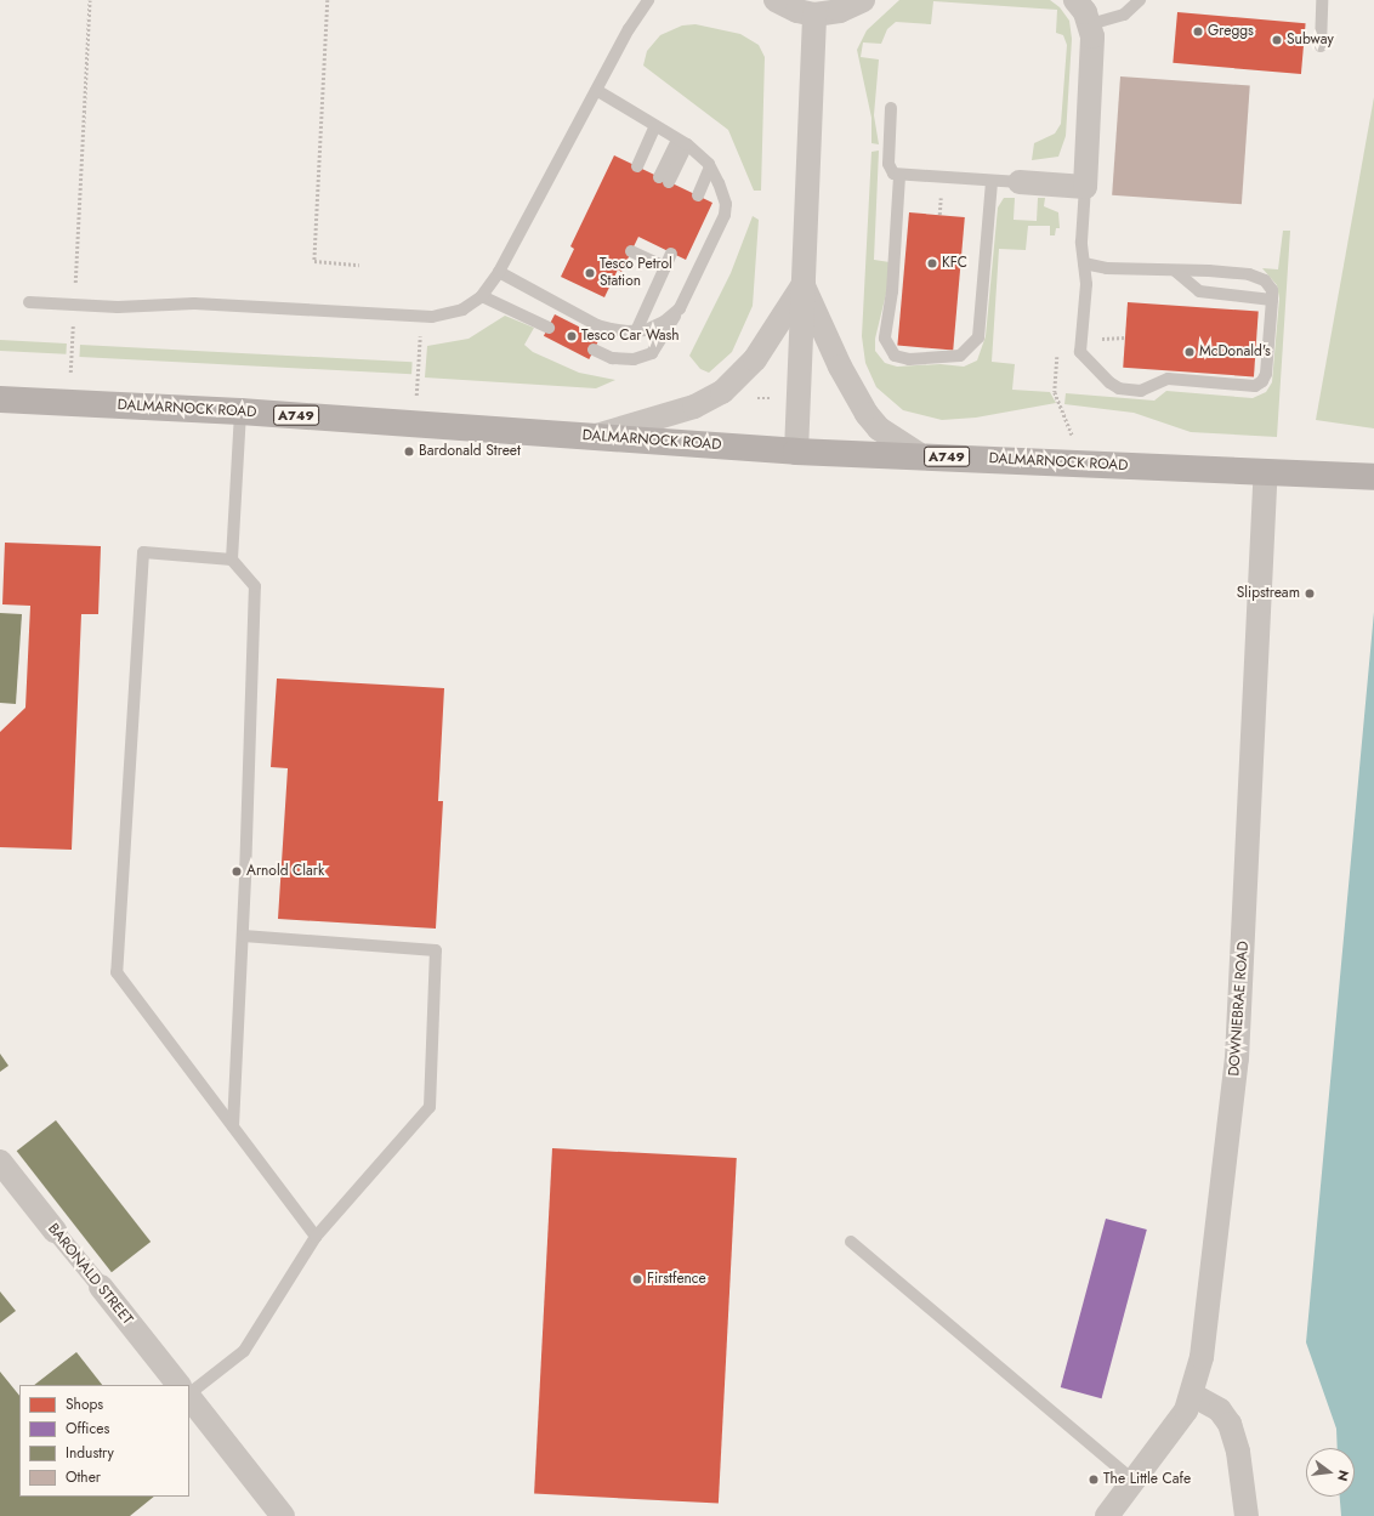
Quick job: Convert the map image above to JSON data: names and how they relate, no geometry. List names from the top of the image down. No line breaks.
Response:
{"streets":{"main road":["DALMARNOCK ROAD","A749"],"street":["DOWNIEBRAE ROAD","BARONALD STREET"]},"crossings":[["DALMARNOCK ROAD","DOWNIEBRAE ROAD"]],"places":["Greggs","Subway","KFC","Tesco Petrol Station","Tesco Car Wash","McDonald's","Bardonald Street","Slipstream","Arnold Clark","Firstfence","The Little Cafe"],"legend":["Shops","Offices","Industry","Other"],"north":"right"}
